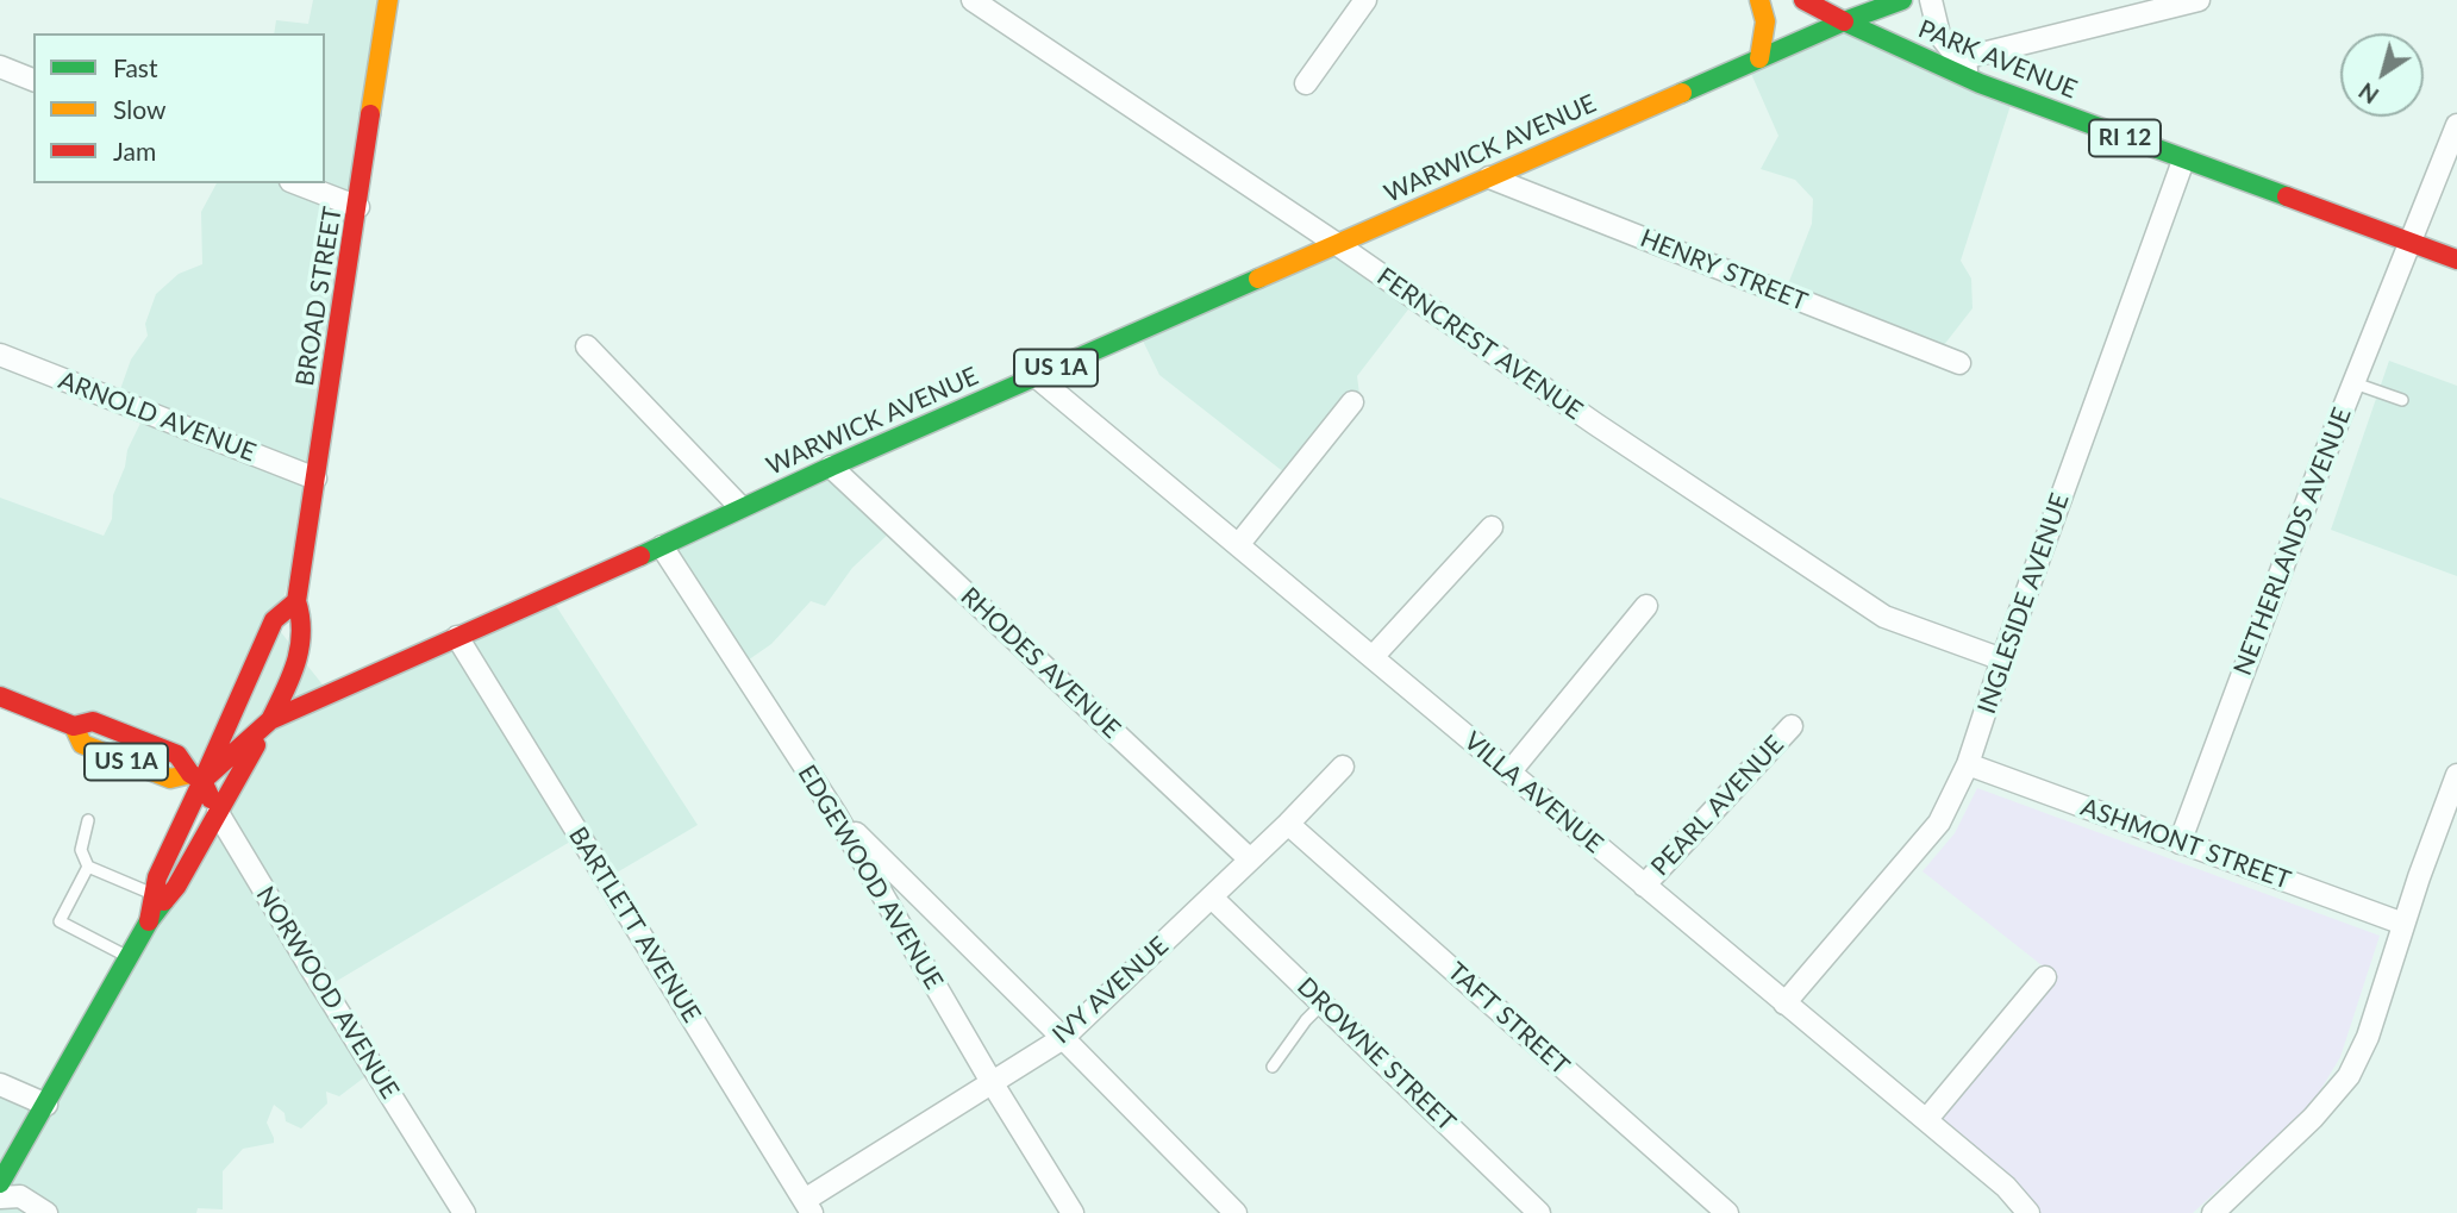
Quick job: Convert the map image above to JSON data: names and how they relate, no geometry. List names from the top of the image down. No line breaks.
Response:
{"streets":{"main road":["PARK AVENUE","RI 12","WARWICK AVENUE","BROAD STREET","US 1A","NORWOOD AVENUE"],"street":["HENRY STREET","FERNCREST AVENUE","ARNOLD AVENUE","NETHERLANDS AVENUE","INGLESIDE AVENUE","RHODES AVENUE","VILLA AVENUE","PEARL AVENUE","ASHMONT STREET","EDGEWOOD AVENUE","BARTLETT AVENUE","IVY AVENUE","TAFT STREET","DROWNE STREET"]},"crossings":[["PARK AVENUE","WARWICK AVENUE"],["PARK AVENUE","NETHERLANDS AVENUE"],["PARK AVENUE","INGLESIDE AVENUE"],["WARWICK AVENUE","HENRY STREET"],["WARWICK AVENUE","BROAD STREET"],["WARWICK AVENUE","FERNCREST AVENUE"],["WARWICK AVENUE","US 1A"],["WARWICK AVENUE","RHODES AVENUE"],["WARWICK AVENUE","VILLA AVENUE"],["WARWICK AVENUE","EDGEWOOD AVENUE"],["WARWICK AVENUE","BARTLETT AVENUE"],["WARWICK AVENUE","NORWOOD AVENUE"],["BROAD STREET","US 1A"],["BROAD STREET","ARNOLD AVENUE"],["BROAD STREET","NORWOOD AVENUE"],["FERNCREST AVENUE","INGLESIDE AVENUE"],["US 1A","NORWOOD AVENUE"],["NETHERLANDS AVENUE","ASHMONT STREET"],["INGLESIDE AVENUE","VILLA AVENUE"],["INGLESIDE AVENUE","ASHMONT STREET"],["RHODES AVENUE","IVY AVENUE"],["VILLA AVENUE","PEARL AVENUE"],["EDGEWOOD AVENUE","IVY AVENUE"],["BARTLETT AVENUE","IVY AVENUE"],["IVY AVENUE","TAFT STREET"],["IVY AVENUE","DROWNE STREET"]],"legend":["Fast","Slow","Jam"],"north":"bottom left"}
